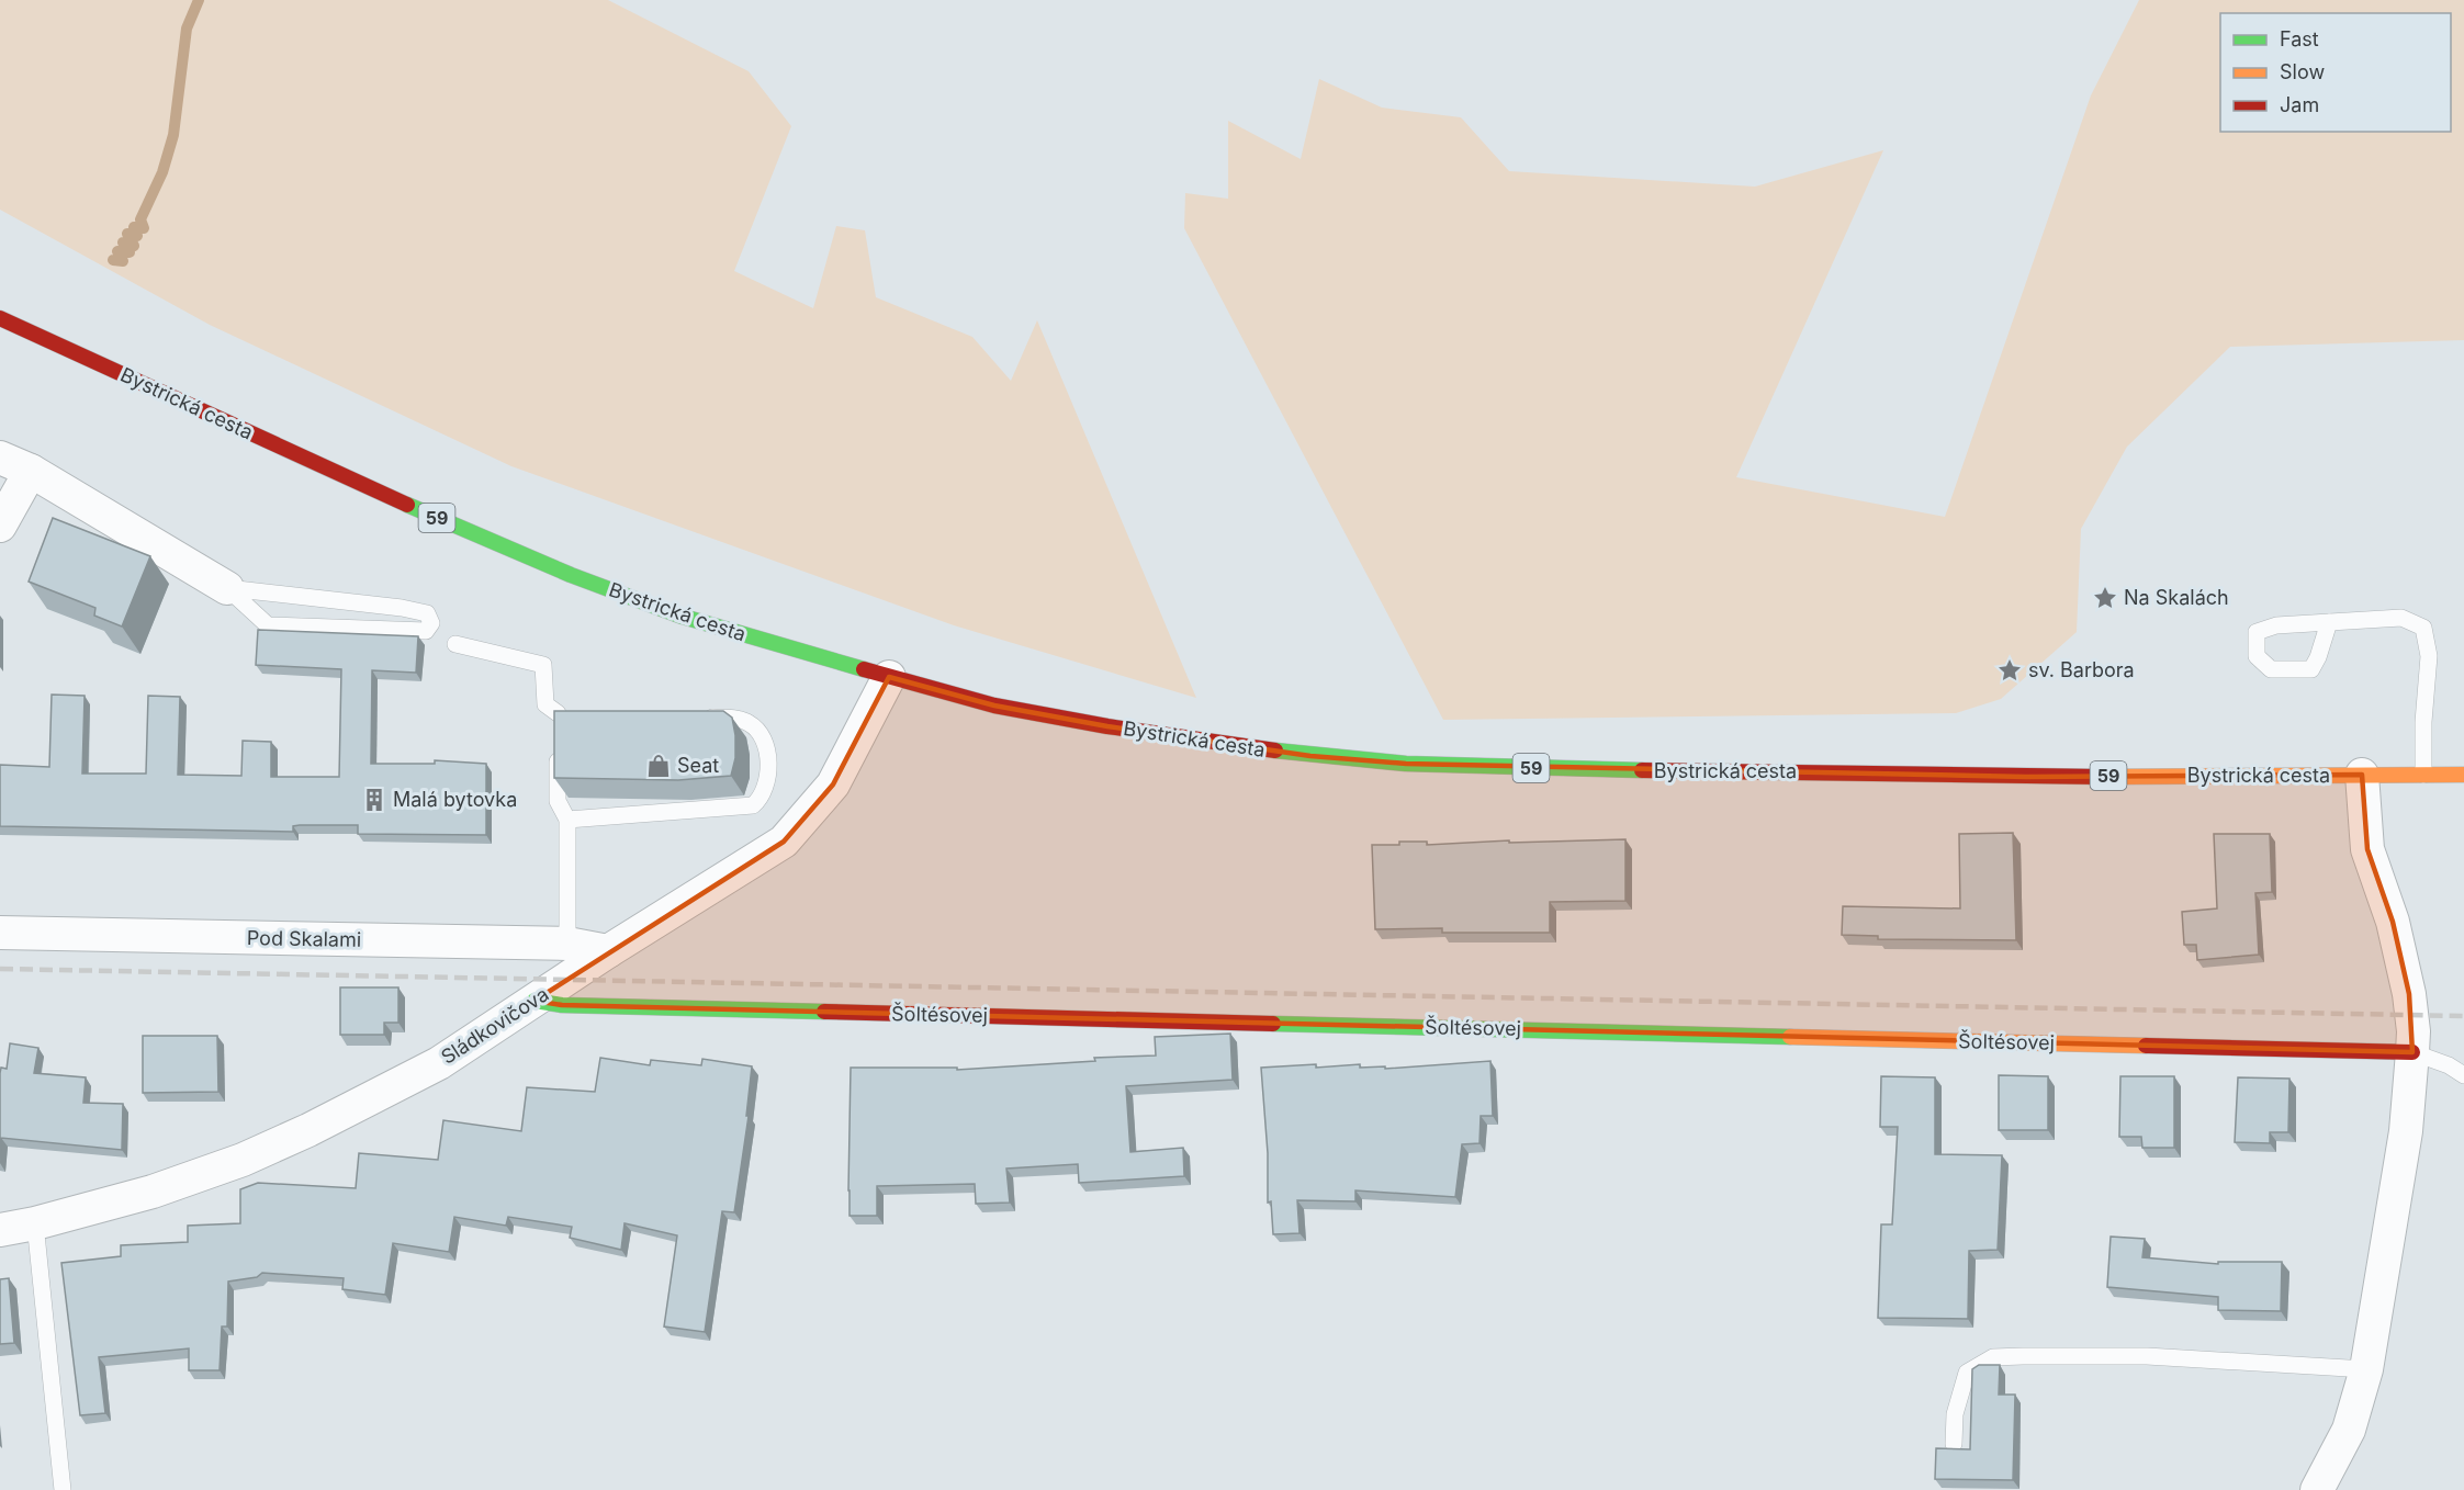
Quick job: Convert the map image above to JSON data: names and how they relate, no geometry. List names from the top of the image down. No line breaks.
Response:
{"streets":{"main road":["Bystrická cesta","59","Šoltésovej"],"street":["Pod Skalami","Sládkovičova"]},"crossings":[["Bystrická cesta","Sládkovičova"],["Pod Skalami","Sládkovičova"],["Šoltésovej","Sládkovičova"]],"places":{"place":["Na Skalách","sv. Barbora"],"shop":["Seat"],"building":["Malá bytovka"]},"legend":["Fast","Slow","Jam"]}
